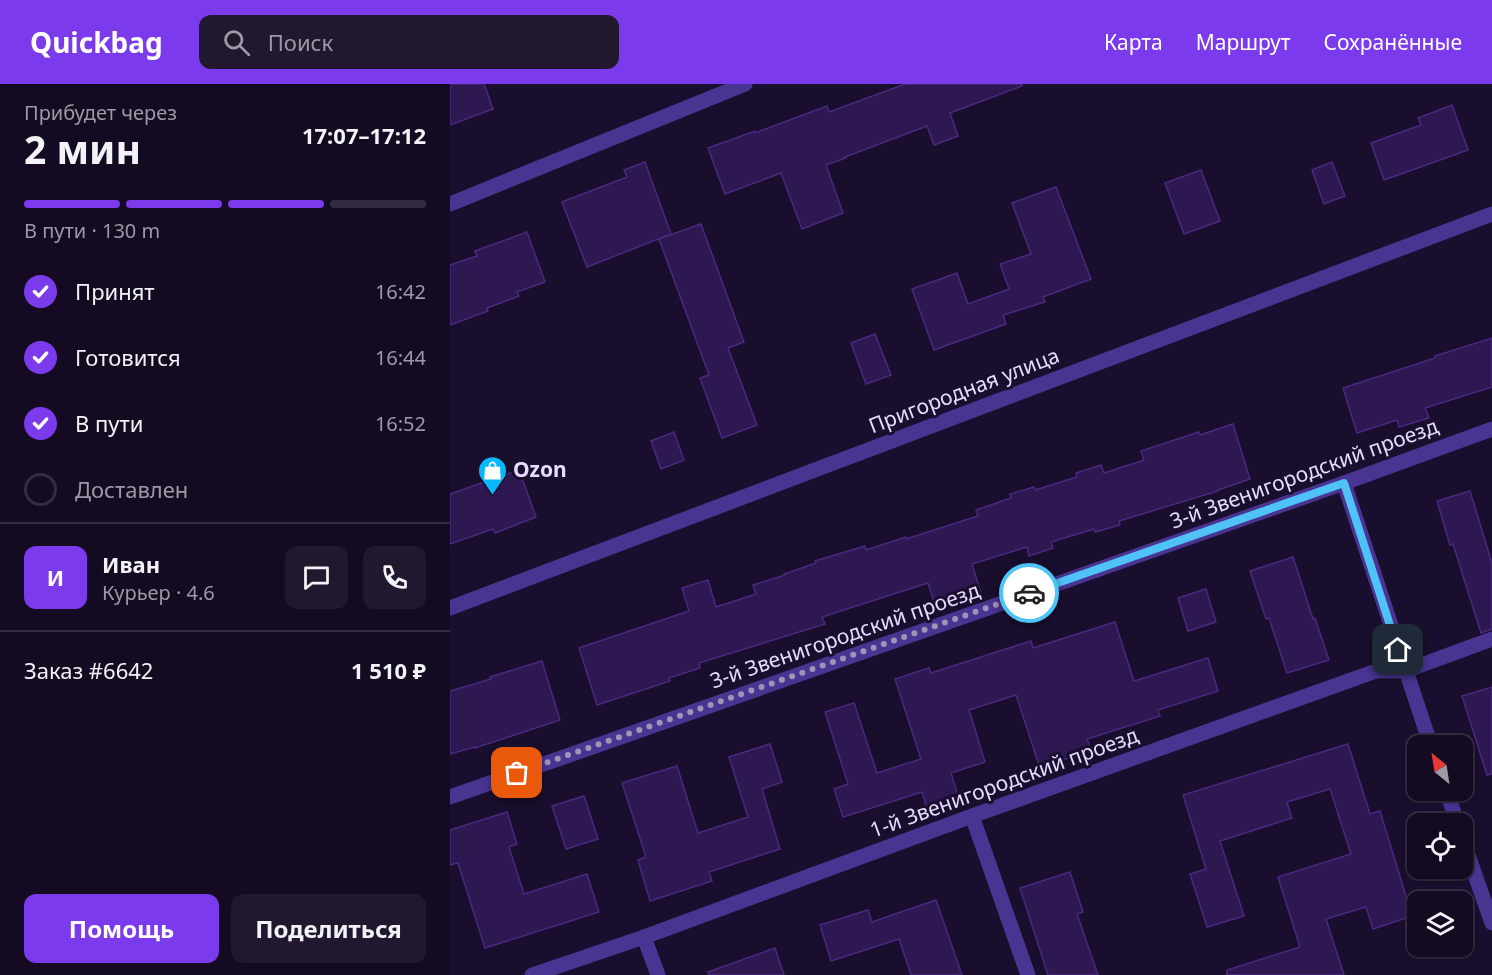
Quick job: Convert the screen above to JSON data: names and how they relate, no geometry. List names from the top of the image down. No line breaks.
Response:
{"streets":{"street":["Пригородная улица","3-й Звенигородский проезд","1-й Звенигородский проезд"]},"places":{"shop":["Ozon"]},"north":"top left","page":{"header":"Quickbag","search":"Поиск","nav":["Карта","Маршрут","Сохранённые"],"heading":["2 мин","Прибудет через","17:07–17:12"],"panel":["Иван","Курьер · 4.6","Заказ #6642","1 510 ₽"],"bar":"В пути · 130 m","list":[["Принят","16:42"],["Готовится","16:44"],["В пути","16:52"],"Доставлен"],"round":"И","buttons":["Помощь","Поделиться"]}}
